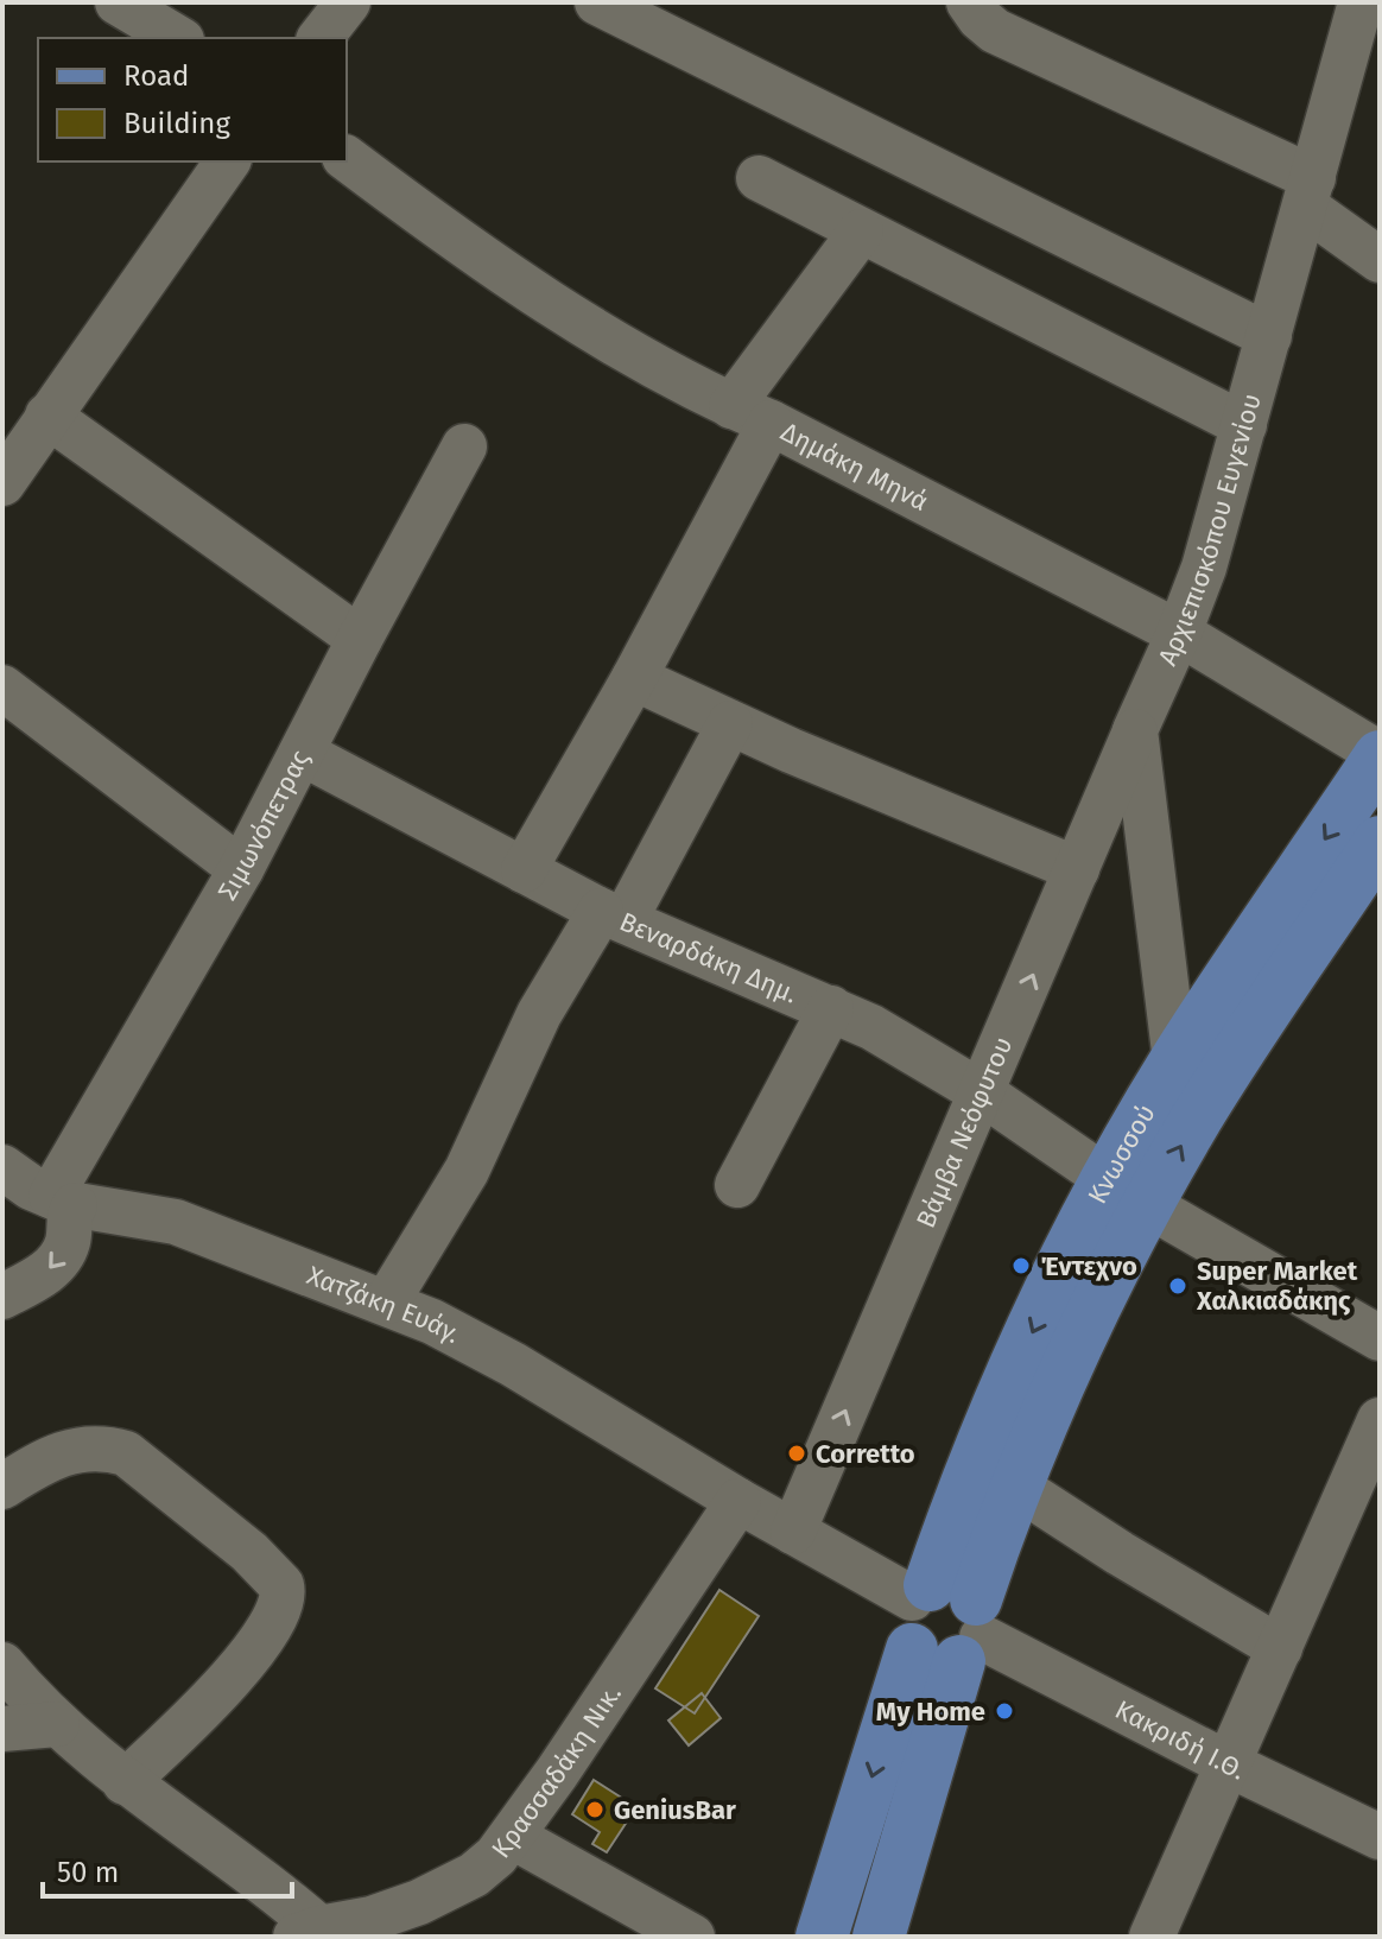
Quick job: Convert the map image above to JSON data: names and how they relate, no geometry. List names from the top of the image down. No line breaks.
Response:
{"streets":{"main road":["Κνωσσού"],"street":["Δημάκη Μηνά","Αρχιεπισκόπου Ευγενίου","Σιμωνόπετρας","Βεναρδάκη Δημ.","Βάμβα Νεόφυτου","Χατζάκη Ευάγ.","Κακριδή Ι.Θ.","Κρασσαδάκη Νικ."]},"crossings":[["Δημάκη Μηνά","Αρχιεπισκόπου Ευγενίου"],["Δημάκη Μηνά","Κνωσσού"],["Αρχιεπισκόπου Ευγενίου","Βάμβα Νεόφυτου"],["Σιμωνόπετρας","Βεναρδάκη Δημ."],["Σιμωνόπετρας","Χατζάκη Ευάγ."],["Βεναρδάκη Δημ.","Βάμβα Νεόφυτου"],["Βεναρδάκη Δημ.","Κνωσσού"],["Βάμβα Νεόφυτου","Χατζάκη Ευάγ."],["Βάμβα Νεόφυτου","Κακριδή Ι.Θ."],["Κνωσσού","Κακριδή Ι.Θ."],["Χατζάκη Ευάγ.","Κακριδή Ι.Θ."],["Χατζάκη Ευάγ.","Κρασσαδάκη Νικ."]],"places":["Έντεχνο","Super Market Χαλκιαδάκης","Corretto","My Home","GeniusBar"],"legend":["Road","Building"],"scale_bar":"50 m"}
